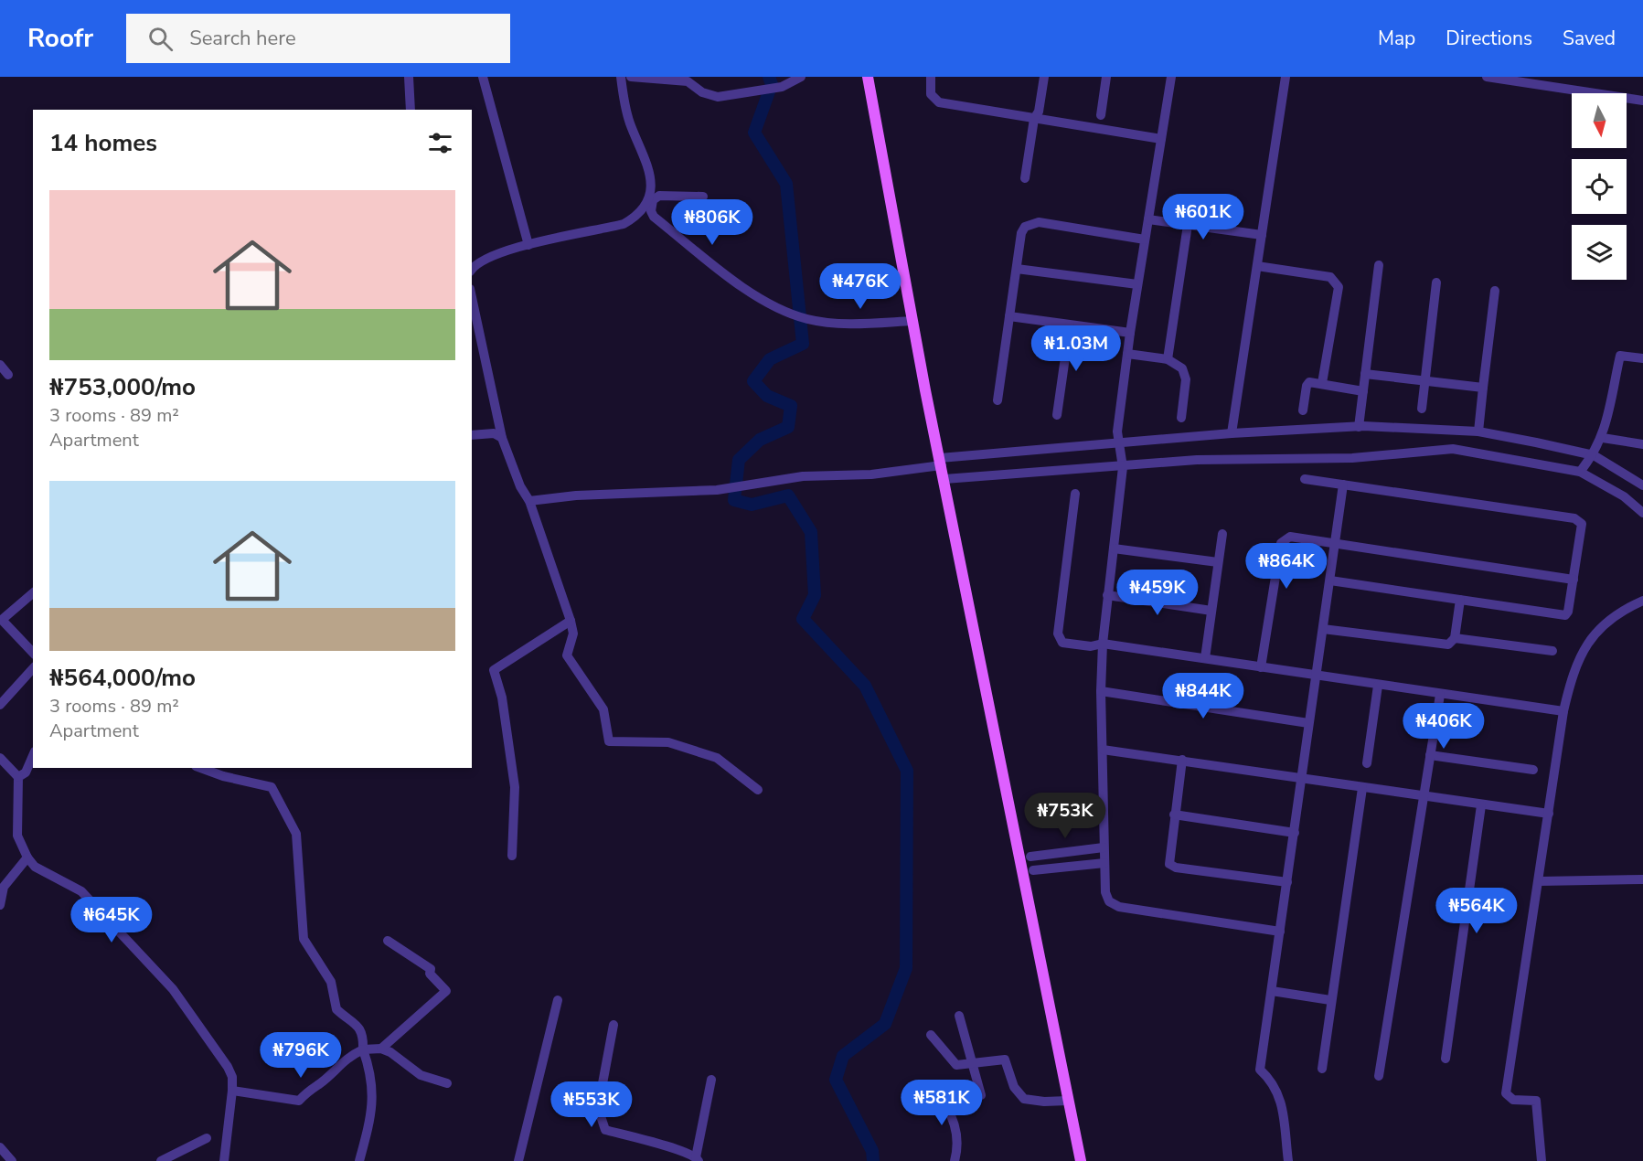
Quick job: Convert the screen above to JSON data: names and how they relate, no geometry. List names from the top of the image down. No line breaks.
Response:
{"north":"bottom","page":{"header":"Roofr","search":"Search here","nav":["Map","Directions","Saved"],"heading":"14 homes","list":[{"name":"₦753,000/mo","note":"3 rooms · 89 m² · Apartment"},{"name":"₦564,000/mo","note":"3 rooms · 89 m² · Apartment"}],"price":["₦601K","₦806K","₦476K","₦1.03M","₦864K","₦459K","₦844K","₦406K","₦753K","₦564K","₦645K","₦796K","₦581K","₦553K"]}}
